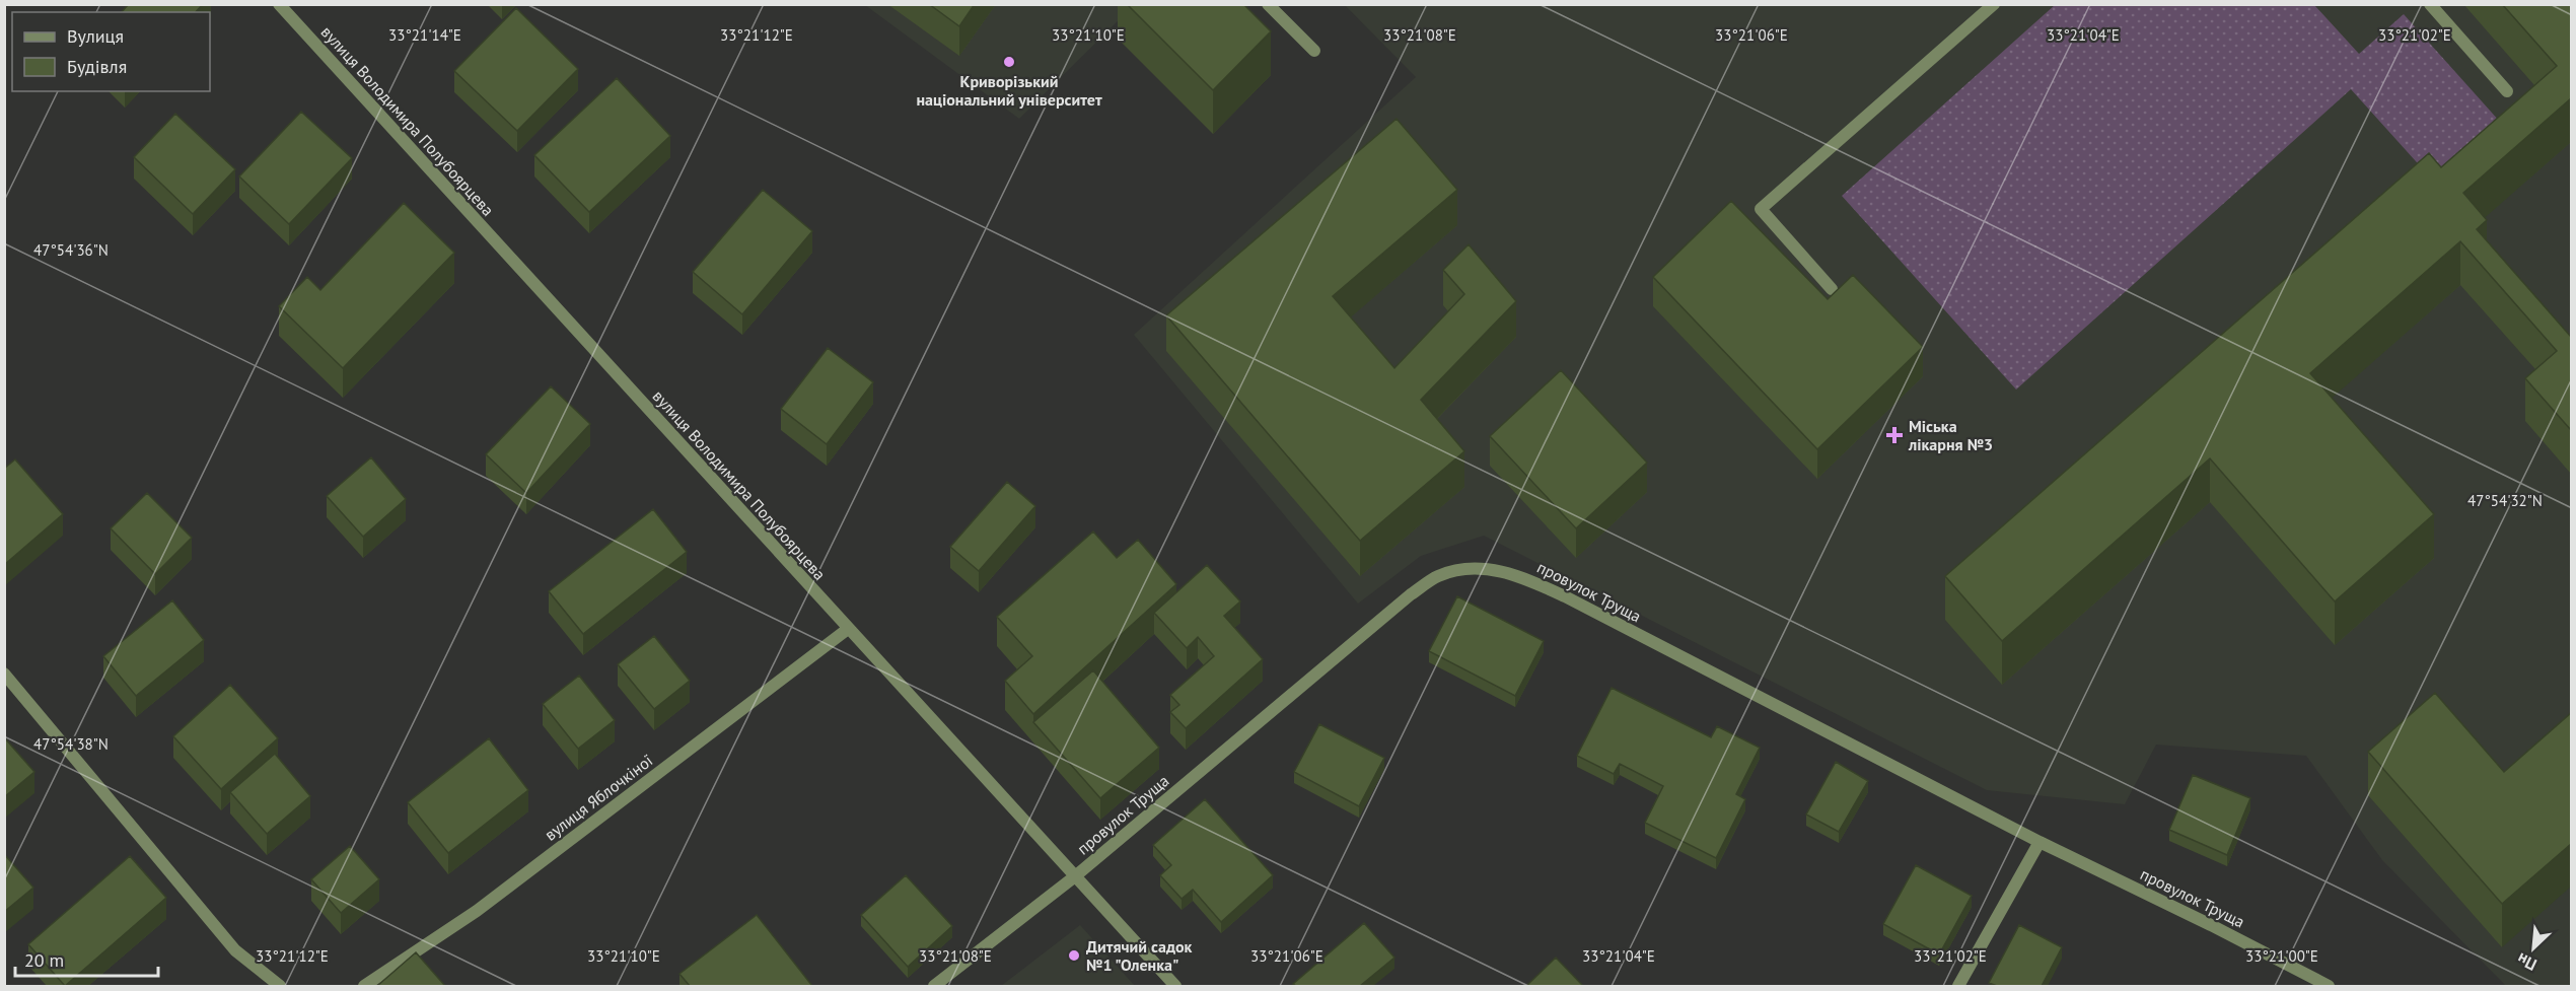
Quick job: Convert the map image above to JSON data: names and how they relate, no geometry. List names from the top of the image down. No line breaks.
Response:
{"streets":{"street":["вулиця Володимира Полубоярцева","провулок Труща","вулиця Яблочкіної"]},"crossings":[["вулиця Володимира Полубоярцева","провулок Труща"],["вулиця Володимира Полубоярцева","вулиця Яблочкіної"]],"places":{"other":["Криворізький національний університет","Дитячий садок №1 \"Оленка\""],"health":["Міська лікарня №3"]},"legend":["Вулиця","Будівля"],"scale_bar":"20 m","north":"bottom left","coordinates":["33°21'14\"E","33°21'12\"E","33°21'10\"E","33°21'08\"E","33°21'06\"E","33°21'04\"E","33°21'02\"E","47°54'36\"N","47°54'32\"N","47°54'38\"N","33°21'00\"E"]}
